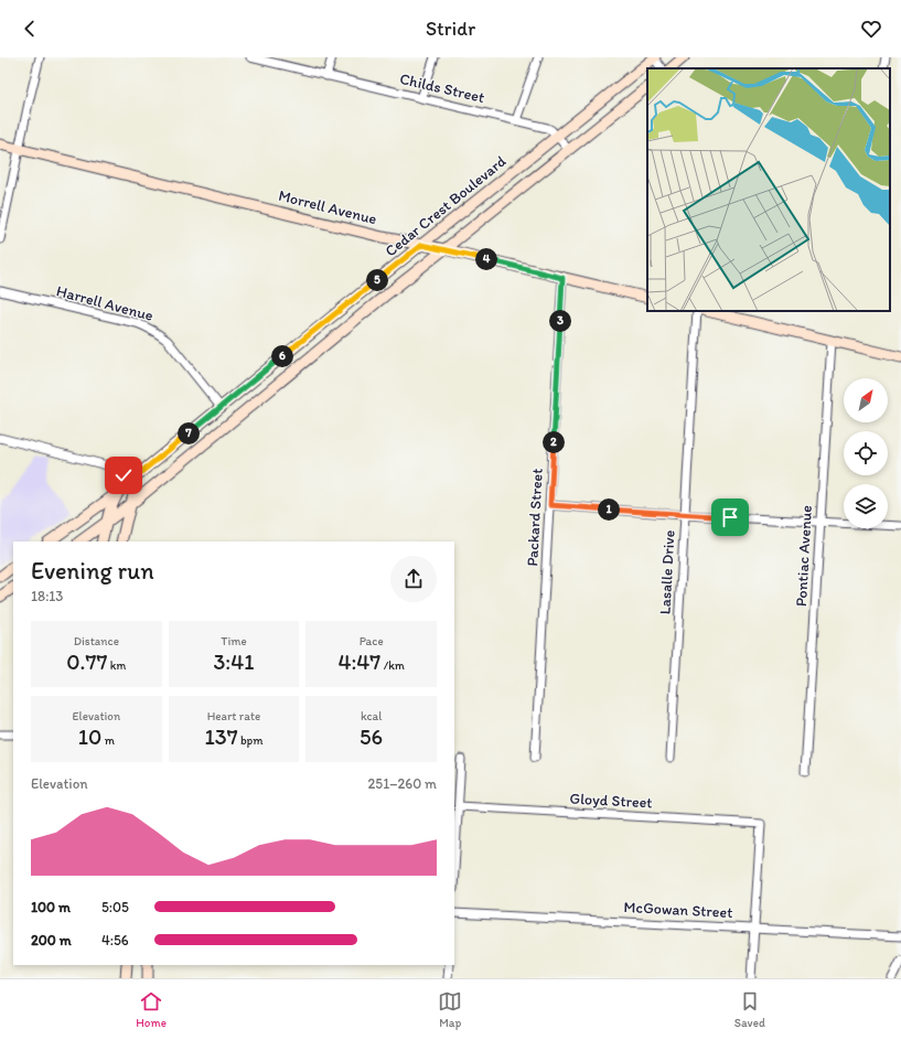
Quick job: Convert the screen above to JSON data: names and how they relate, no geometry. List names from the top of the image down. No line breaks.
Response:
{"streets":{"main road":["Cedar Crest Boulevard","Morrell Avenue"],"street":["Childs Street","Harrell Avenue","Packard Street","Pontiac Avenue","Lasalle Drive","Gloyd Street","McGowan Street"]},"crossings":[["Childs Street","Cedar Crest Boulevard"],["Cedar Crest Boulevard","Morrell Avenue"],["Cedar Crest Boulevard","Harrell Avenue"],["Morrell Avenue","Packard Street"],["Gloyd Street","McGowan Street"]],"north":"top right","page":{"header":"Stridr","pins":["4","5","3","6","7","2","1"],"heading":["Evening run","18:13"],"stats":[["Distance","0.77 km"],["Time","3:41"],["Pace","4:47 /km"],["Elevation","10 m"],["Heart rate","137 bpm"],["kcal","56"]],"chart":["Elevation","251–260 m"],"list":[{"name":"100 m","note":"5:05"},{"name":"200 m","note":"4:56"}],"tabs":["Home","Map","Saved"]}}
